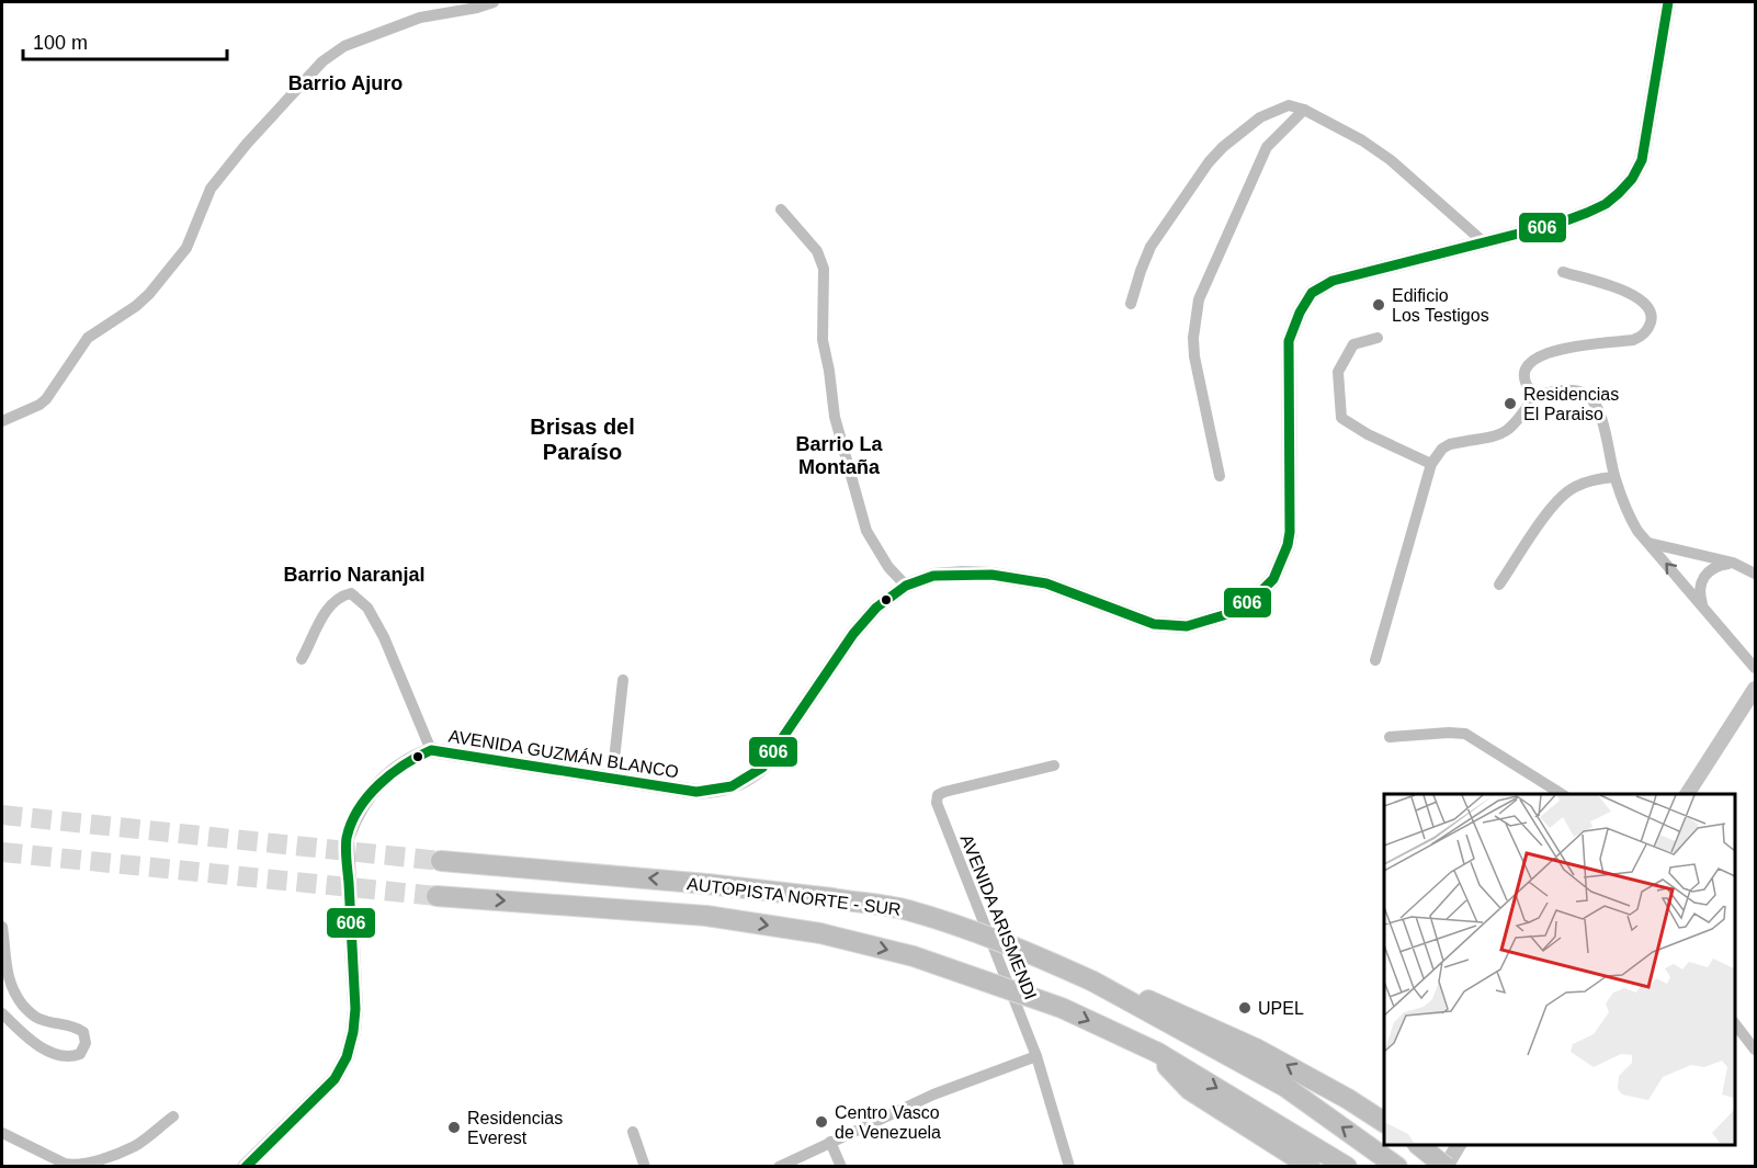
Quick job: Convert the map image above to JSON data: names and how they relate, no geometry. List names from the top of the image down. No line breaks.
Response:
{"streets":{"highway":["AUTOPISTA NORTE - SUR"],"street":["AVENIDA GUZMÁN BLANCO","AVENIDA ARISMENDI"]},"districts":["Barrio Ajuro","Brisas del Paraíso","Barrio La Montaña","Barrio Naranjal"],"places":["Edificio Los Testigos","Residencias El Paraiso","UPEL","Centro Vasco de Venezuela","Residencias Everest"],"lines":["transit line 606"],"scale_bar":"100 m"}
